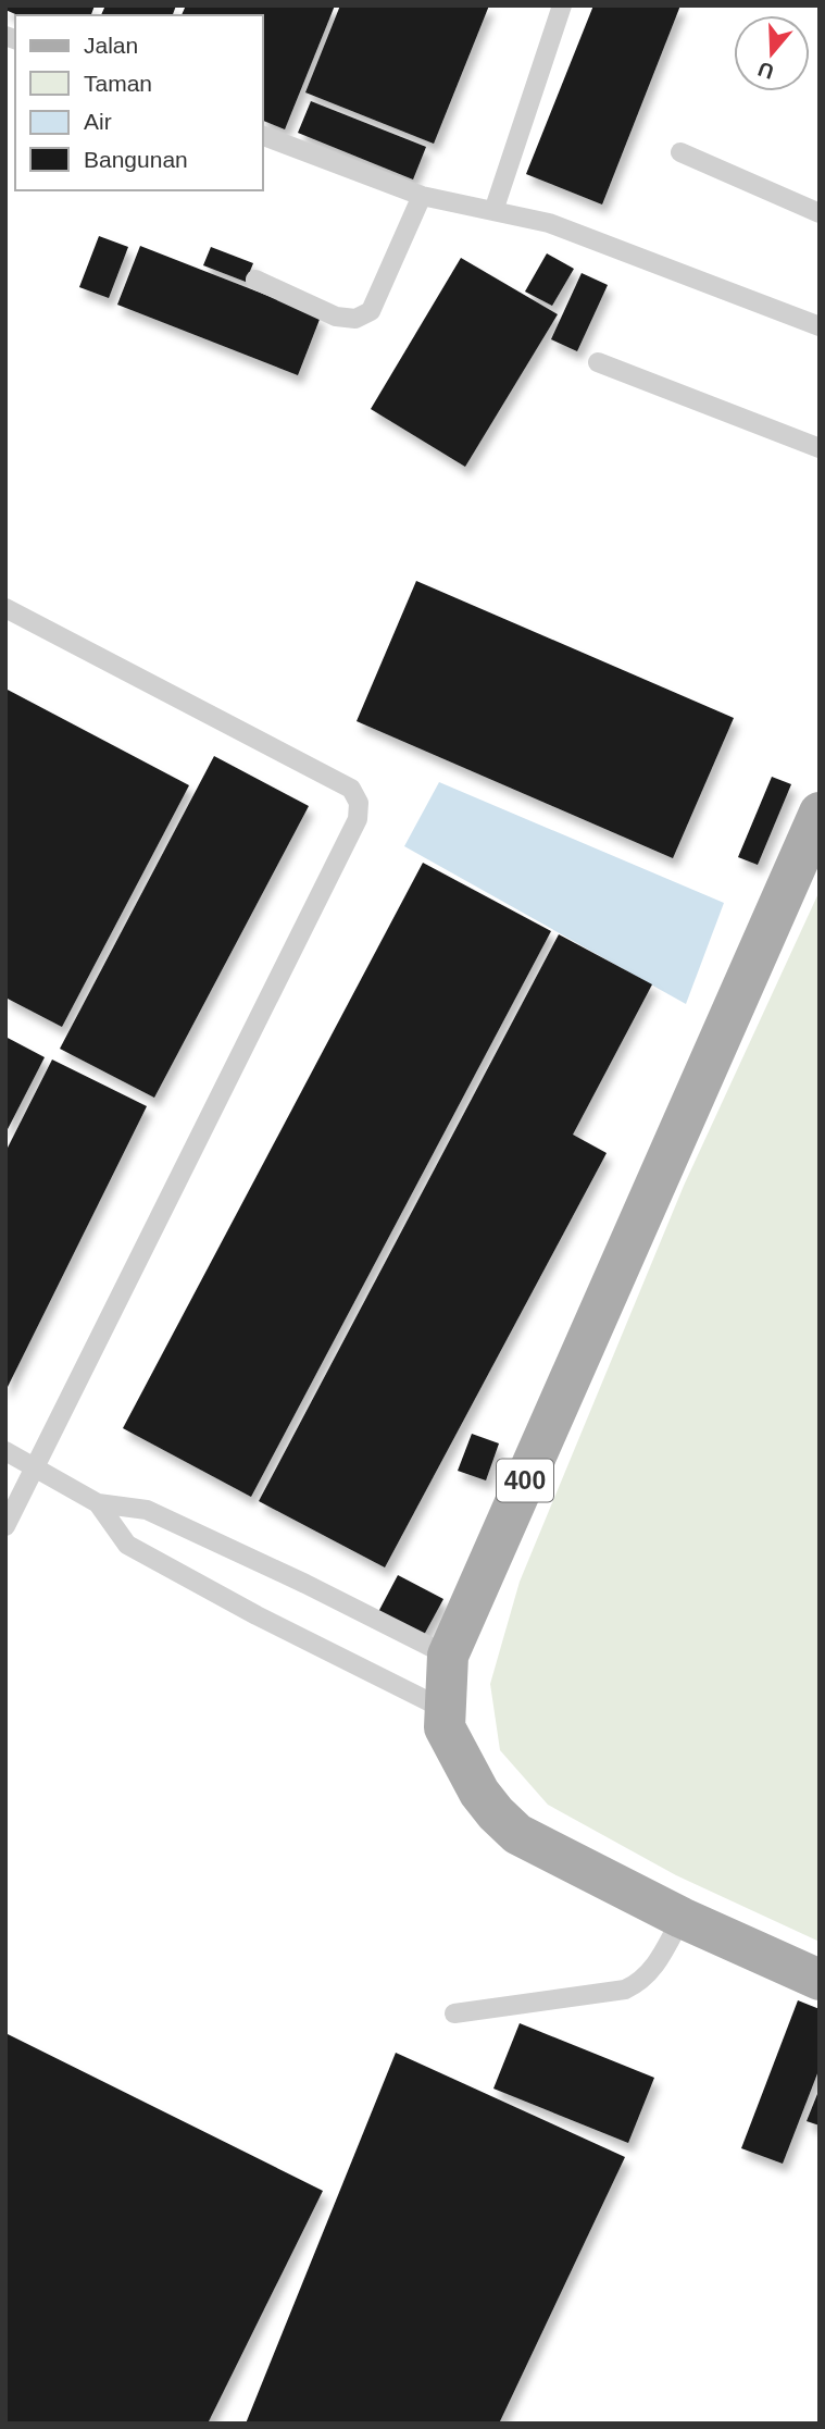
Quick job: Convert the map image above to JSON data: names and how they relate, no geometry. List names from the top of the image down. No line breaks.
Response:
{"streets":{"main road":["400"]},"legend":["Jalan","Taman","Air","Bangunan"],"north":"bottom"}
